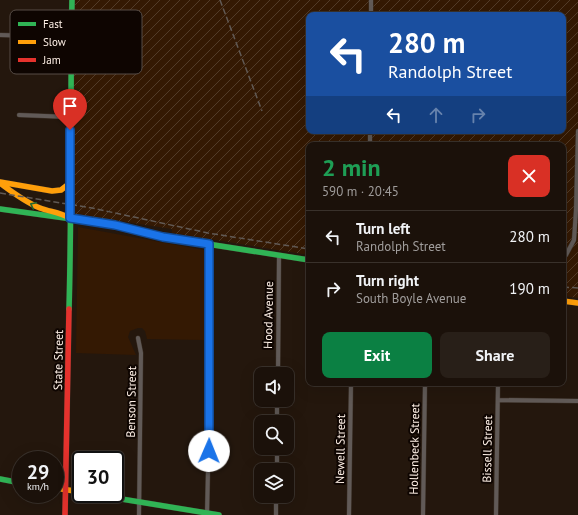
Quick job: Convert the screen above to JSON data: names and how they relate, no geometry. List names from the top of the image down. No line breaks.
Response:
{"streets":{"main road":["State Street"],"street":["Hood Avenue","Benson Street","Newell Street","Hollenbeck Street","Bissell Street"]},"legend":["Fast","Slow","Jam"],"page":{"turn":["280 m","Randolph Street"],"heading":["2 min","590 m · 20:45"],"list":[{"name":"Turn left","note":"Randolph Street","value":"280 m"},{"name":"Turn right","note":"South Boyle Avenue","value":"190 m"}],"buttons":["Exit","Share"],"speed":"29 km/h","limit":"30"}}
